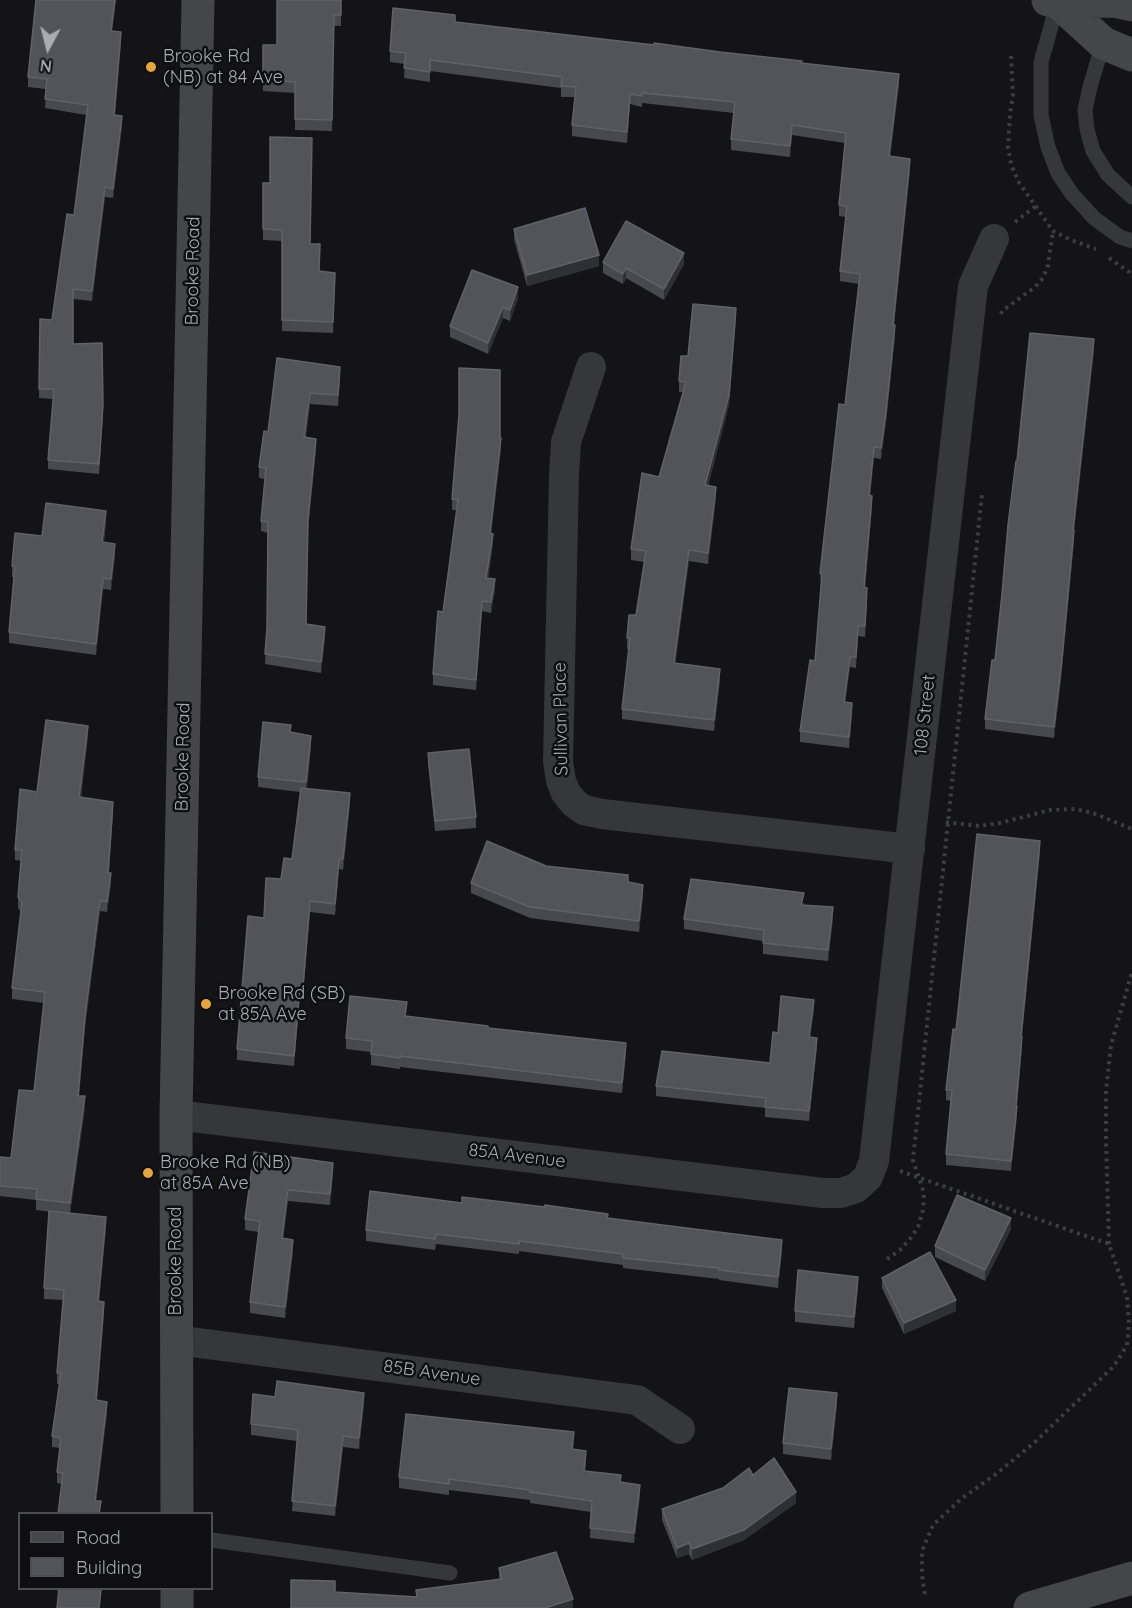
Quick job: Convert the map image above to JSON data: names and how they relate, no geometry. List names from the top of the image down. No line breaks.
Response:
{"streets":{"street":["Brooke Road","108 Street","Sullivan Place","85A Avenue","85B Avenue"]},"crossings":[["Brooke Road","85A Avenue"],["Brooke Road","85B Avenue"],["108 Street","Sullivan Place"],["108 Street","85A Avenue"]],"places":["Brooke Rd (NB) at 84 Ave","Brooke Rd (SB) at 85A Ave","Brooke Rd (NB) at 85A Ave"],"legend":["Road","Building"],"north":"bottom"}
